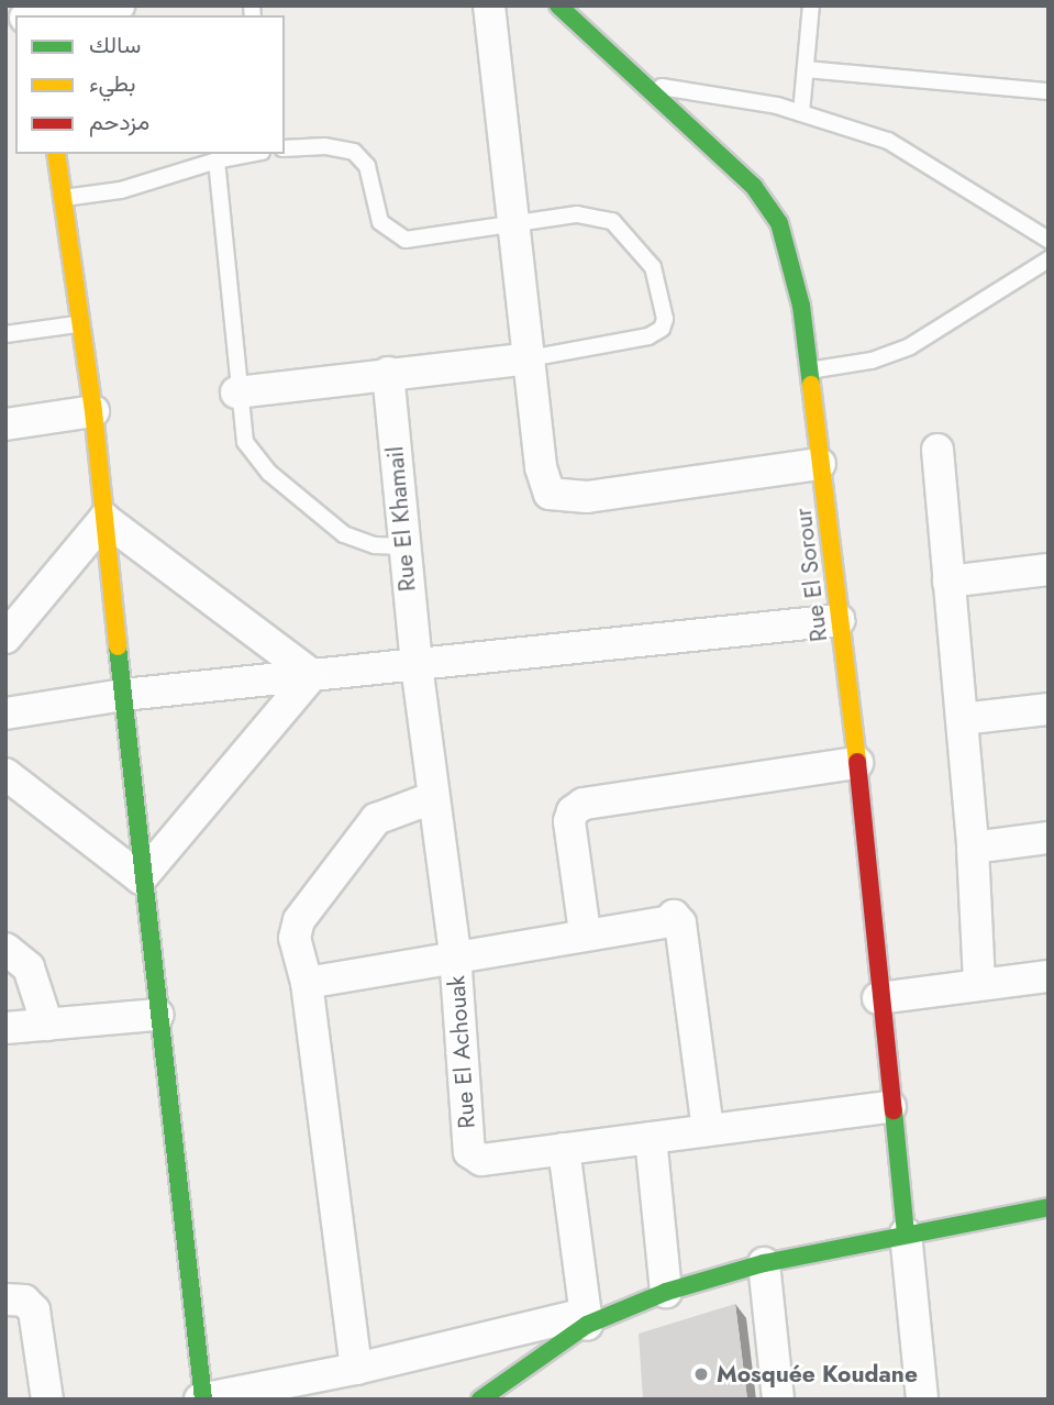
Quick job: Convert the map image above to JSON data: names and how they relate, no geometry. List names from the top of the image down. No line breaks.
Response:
{"streets":{"street":["Rue El Khamail","Rue El Sorour","Rue El Achouak"]},"crossings":[["Rue El Khamail","Rue El Achouak"],["Rue El Sorour","Rue El Achouak"]],"places":["Mosquée Koudane"],"legend":["سالك","بطيء","مزدحم"]}
